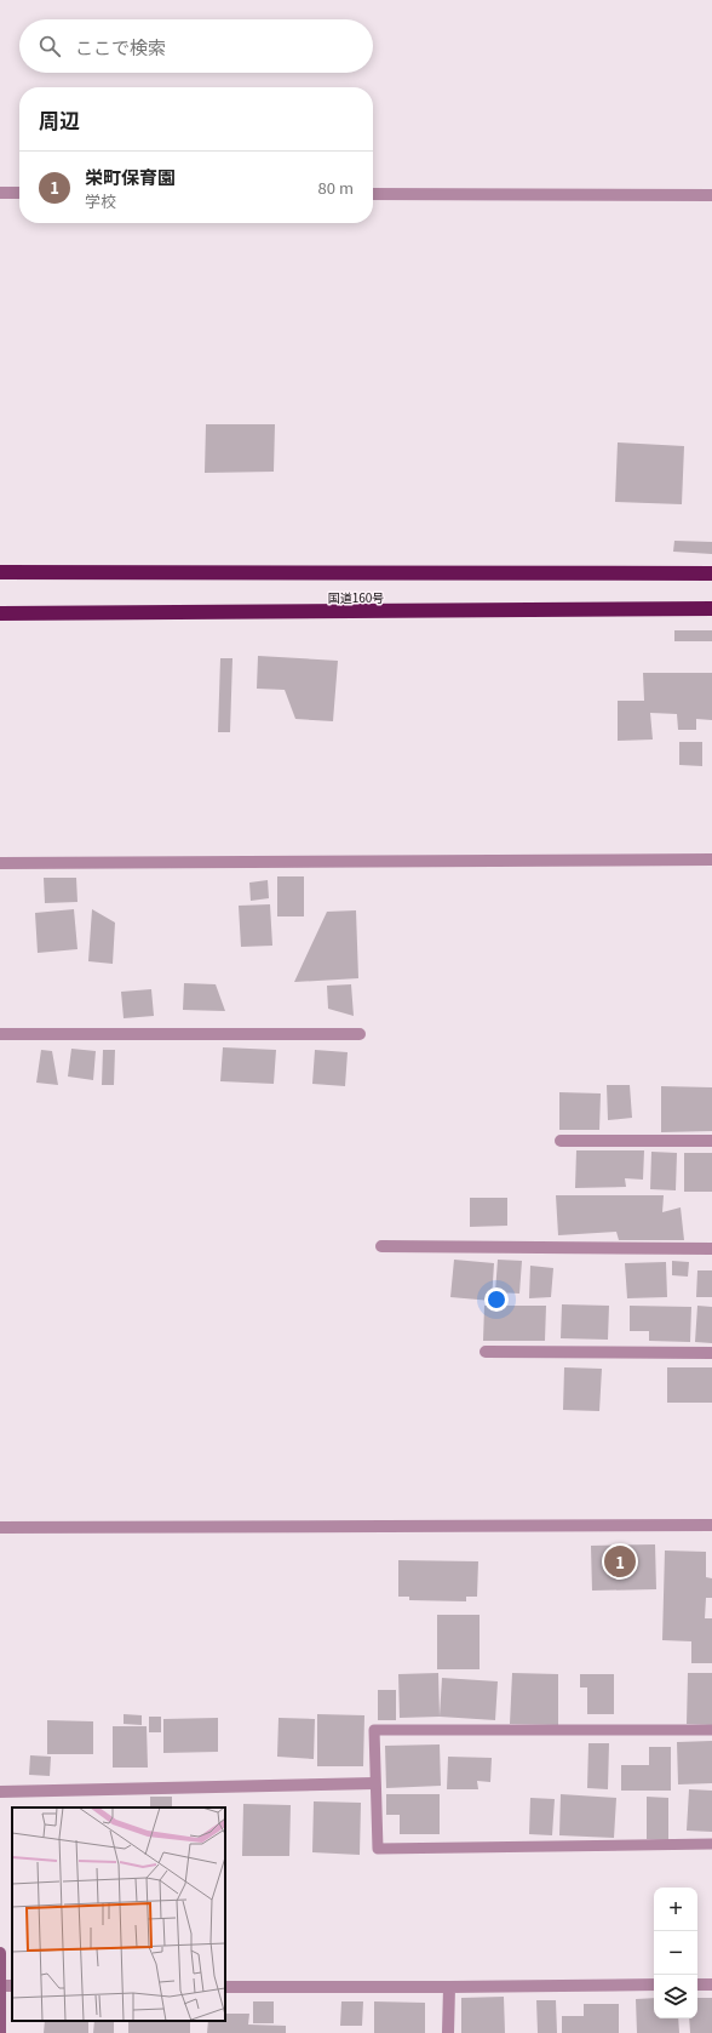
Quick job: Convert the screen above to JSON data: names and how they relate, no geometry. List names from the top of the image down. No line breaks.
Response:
{"streets":{"highway":["国道160号"]},"page":{"search":"ここで検索","heading":"周辺","list":[{"mark":"1","name":"栄町保育園","note":"学校","value":"80 m"}],"pins":"1","map_buttons":["+","−"]}}
